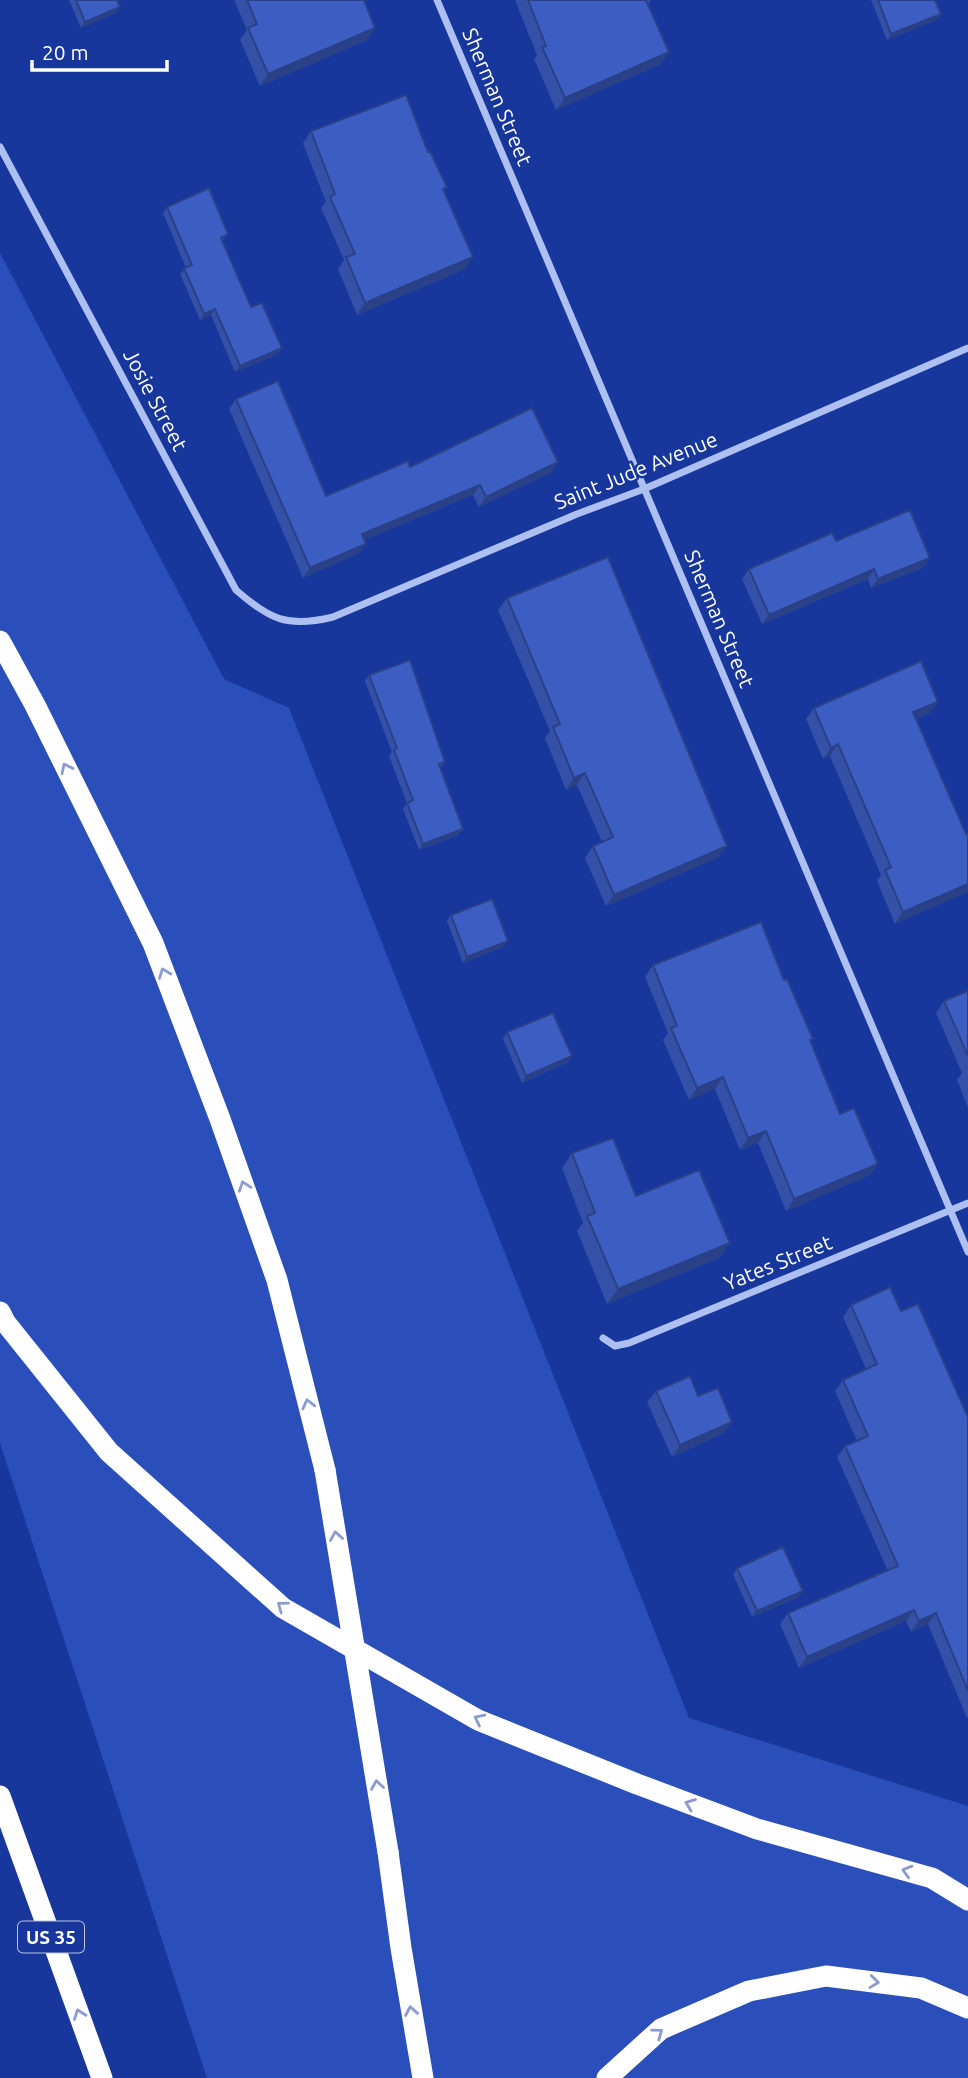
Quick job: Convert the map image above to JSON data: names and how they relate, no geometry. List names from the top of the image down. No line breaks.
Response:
{"streets":{"highway":["US 35"],"street":["Sherman Street","Josie Street","Saint Jude Avenue","Yates Street"]},"crossings":[["Sherman Street","Saint Jude Avenue"],["Sherman Street","Yates Street"],["Josie Street","Saint Jude Avenue"]],"scale_bar":"20 m"}
